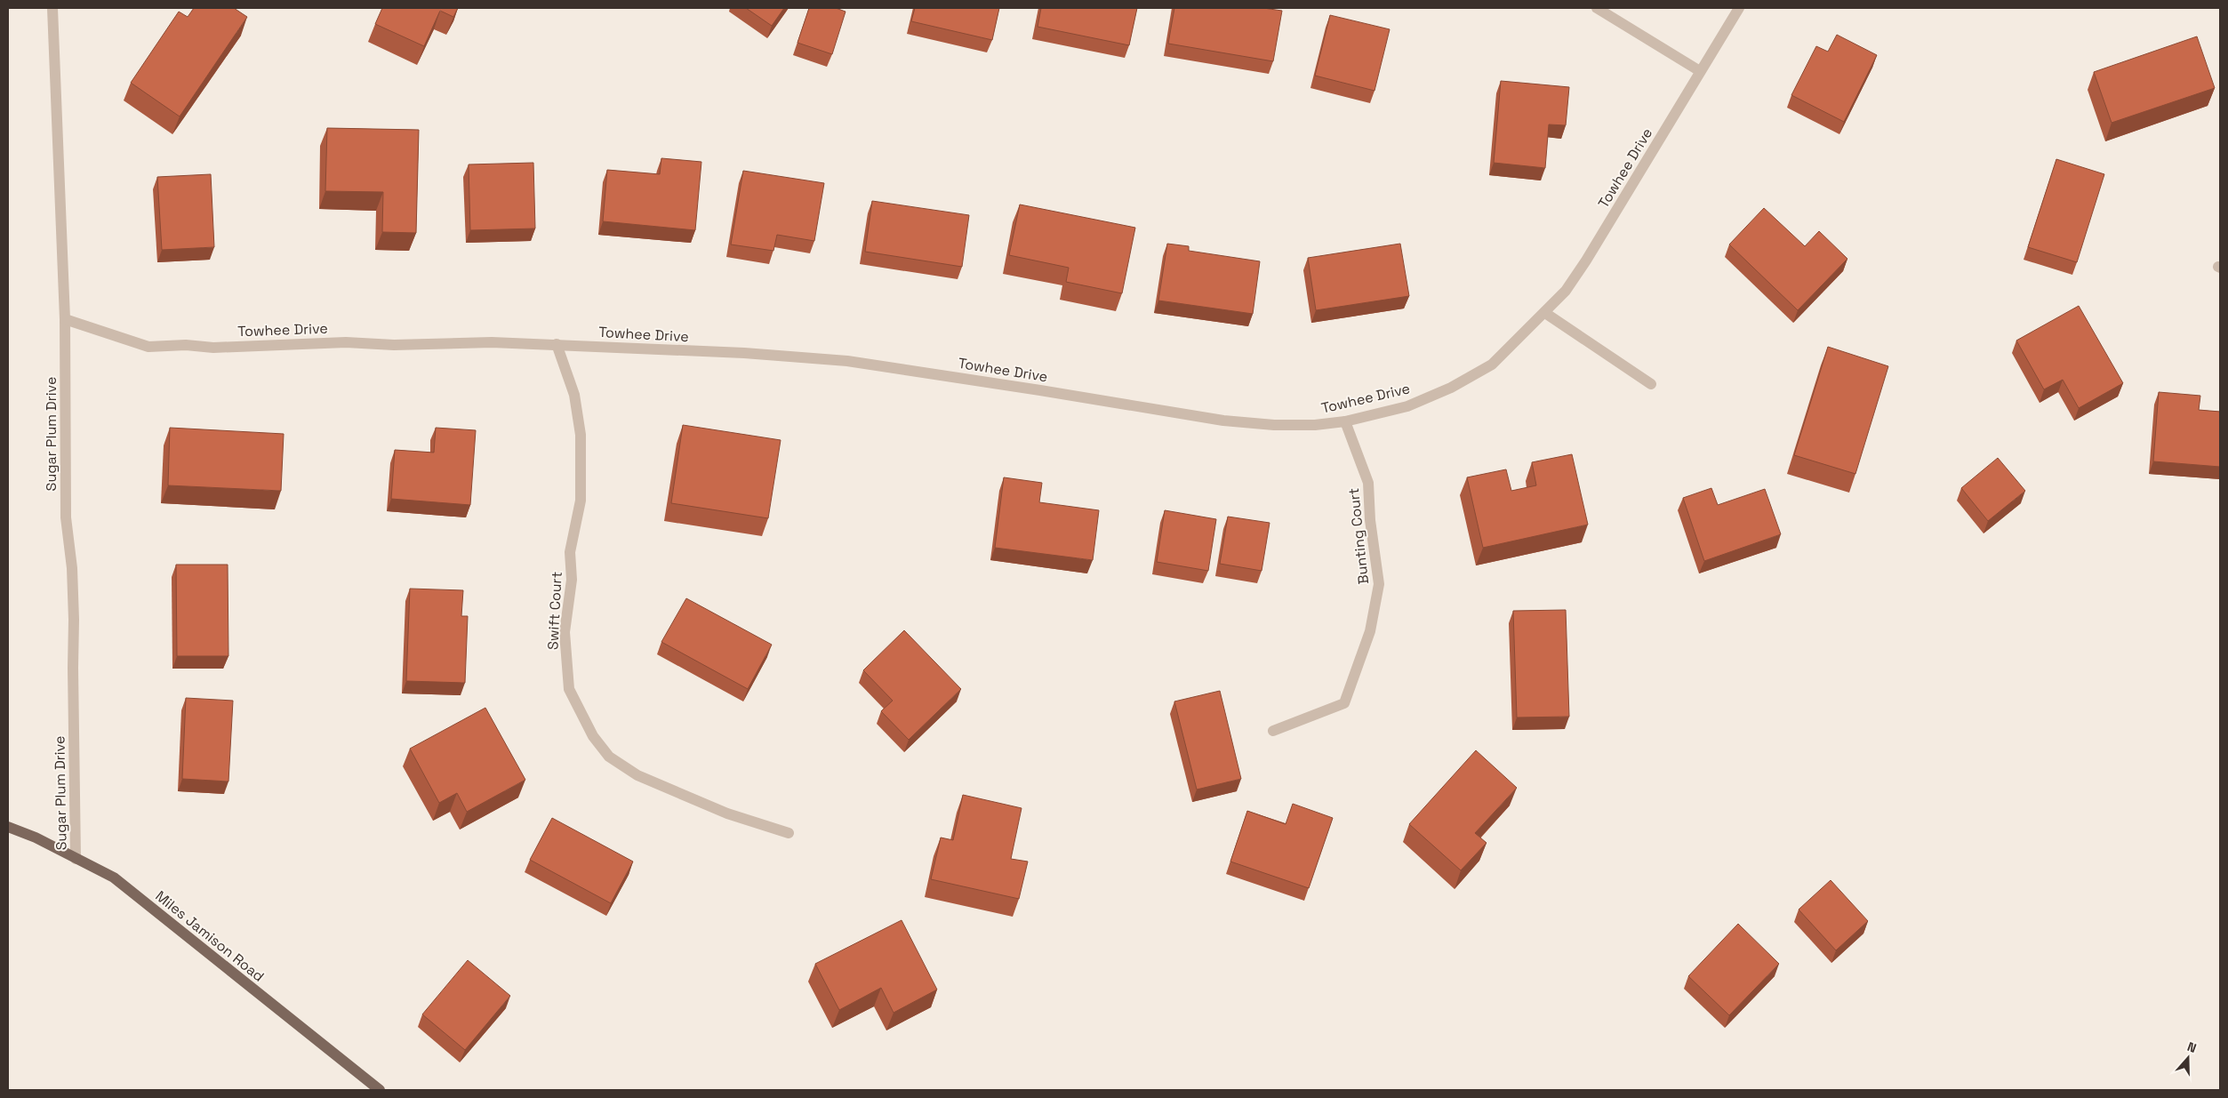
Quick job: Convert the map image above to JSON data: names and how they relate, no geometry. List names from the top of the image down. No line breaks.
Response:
{"streets":{"main road":["Miles Jamison Road"],"street":["Towhee Drive","Sugar Plum Drive","Bunting Court","Swift Court"]},"crossings":[["Towhee Drive","Sugar Plum Drive"],["Towhee Drive","Bunting Court"],["Towhee Drive","Swift Court"],["Sugar Plum Drive","Miles Jamison Road"]],"north":"top"}
